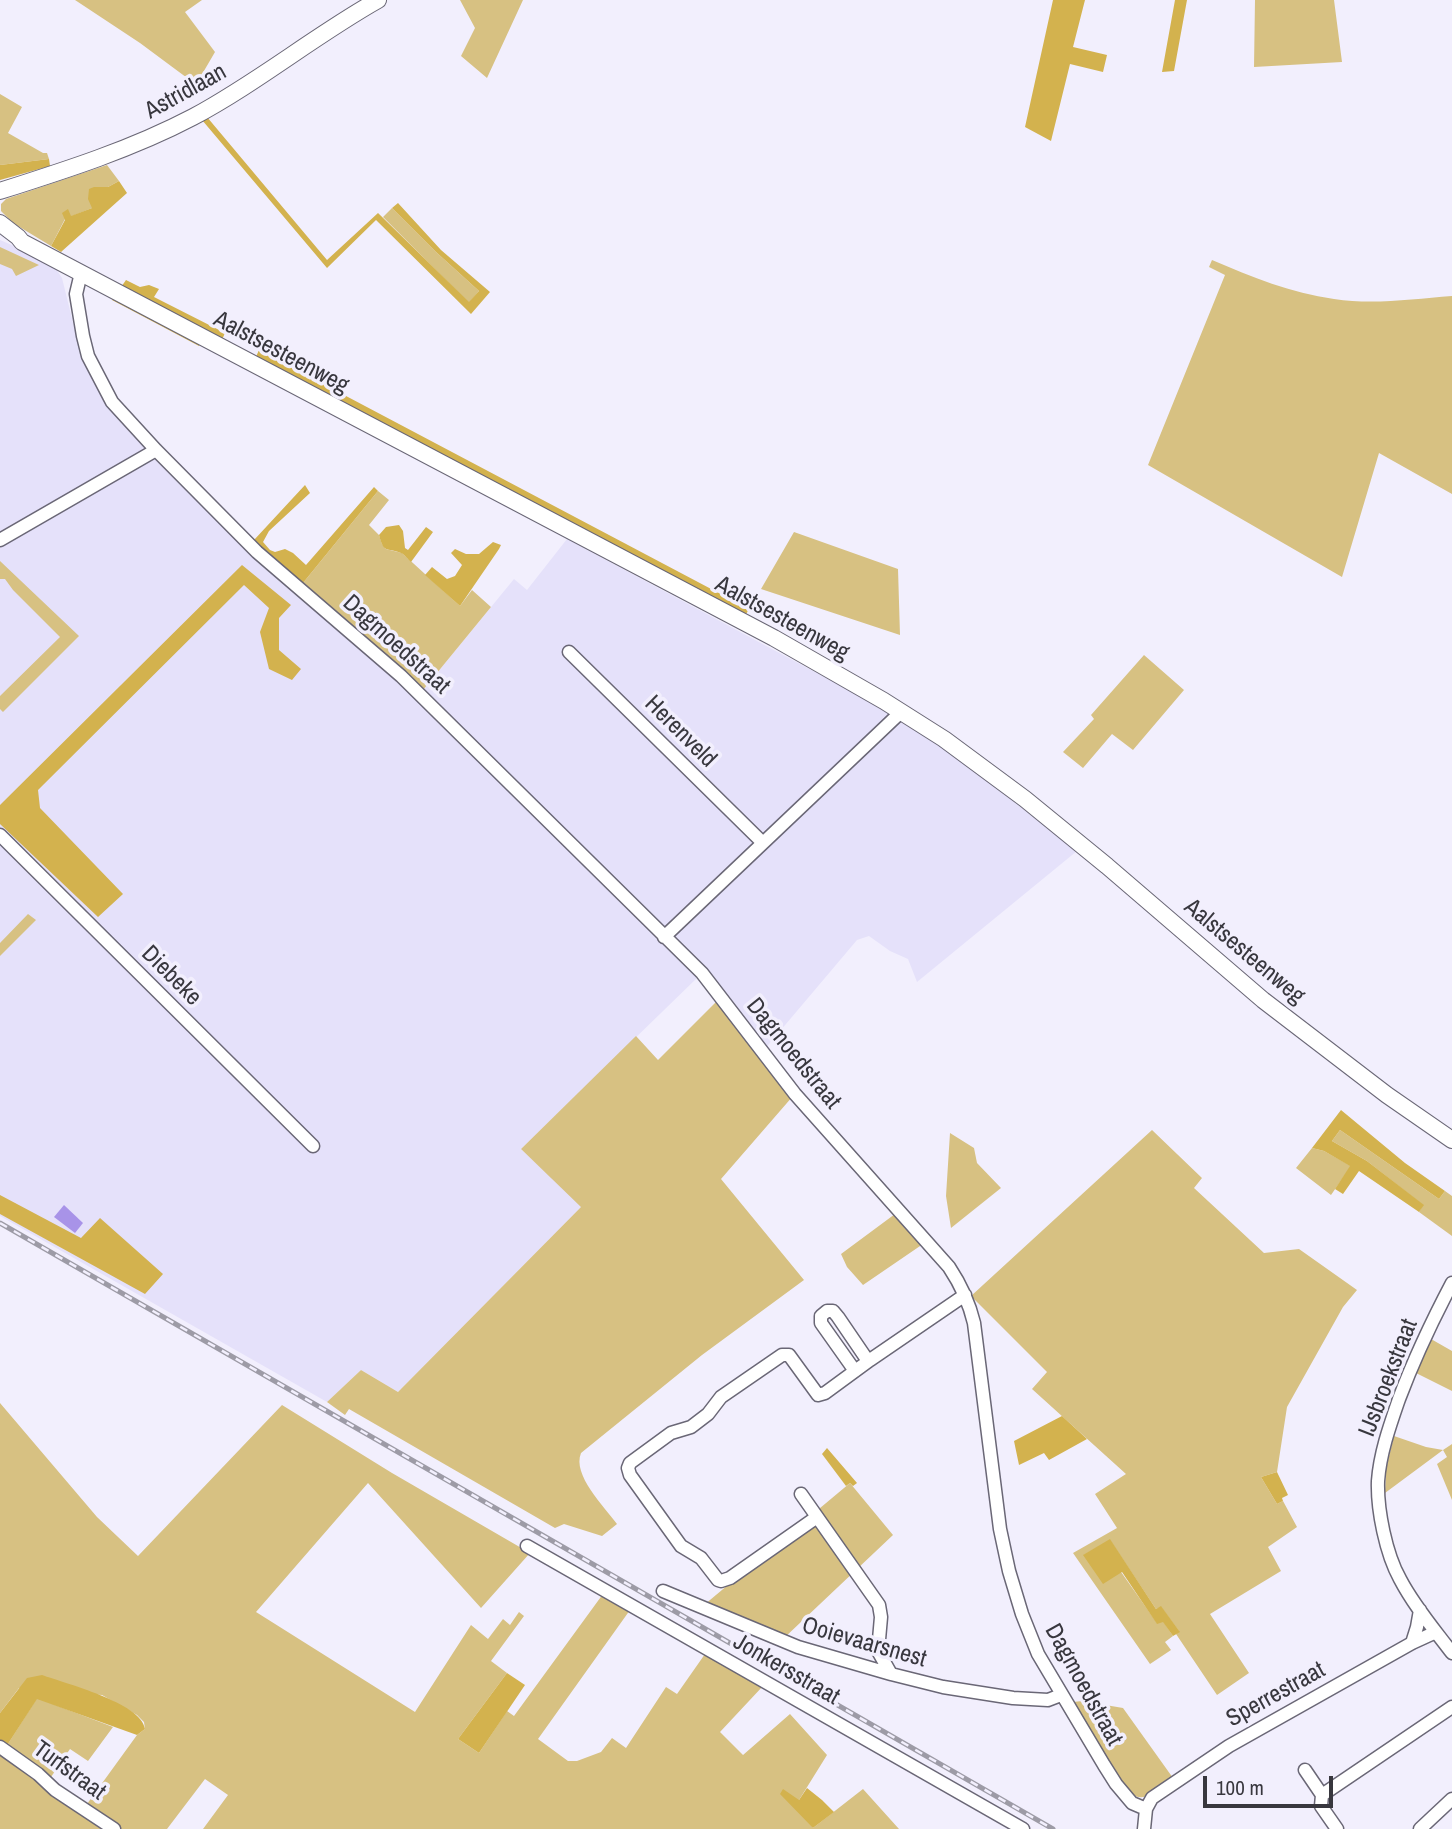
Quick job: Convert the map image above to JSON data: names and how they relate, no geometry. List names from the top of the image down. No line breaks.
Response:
{"streets":{"main road":["Astridlaan","Aalstsesteenweg"],"street":["Dagmoedstraat","Herenveld","Diebeke","IJsbroekstraat","Ooievaarsnest","Jonkersstraat","Sperrestraat","Turfstraat"]},"crossings":[["Aalstsesteenweg","Dagmoedstraat"],["Dagmoedstraat","Ooievaarsnest"],["Dagmoedstraat","Sperrestraat"],["IJsbroekstraat","Sperrestraat"]],"scale_bar":"100 m"}
